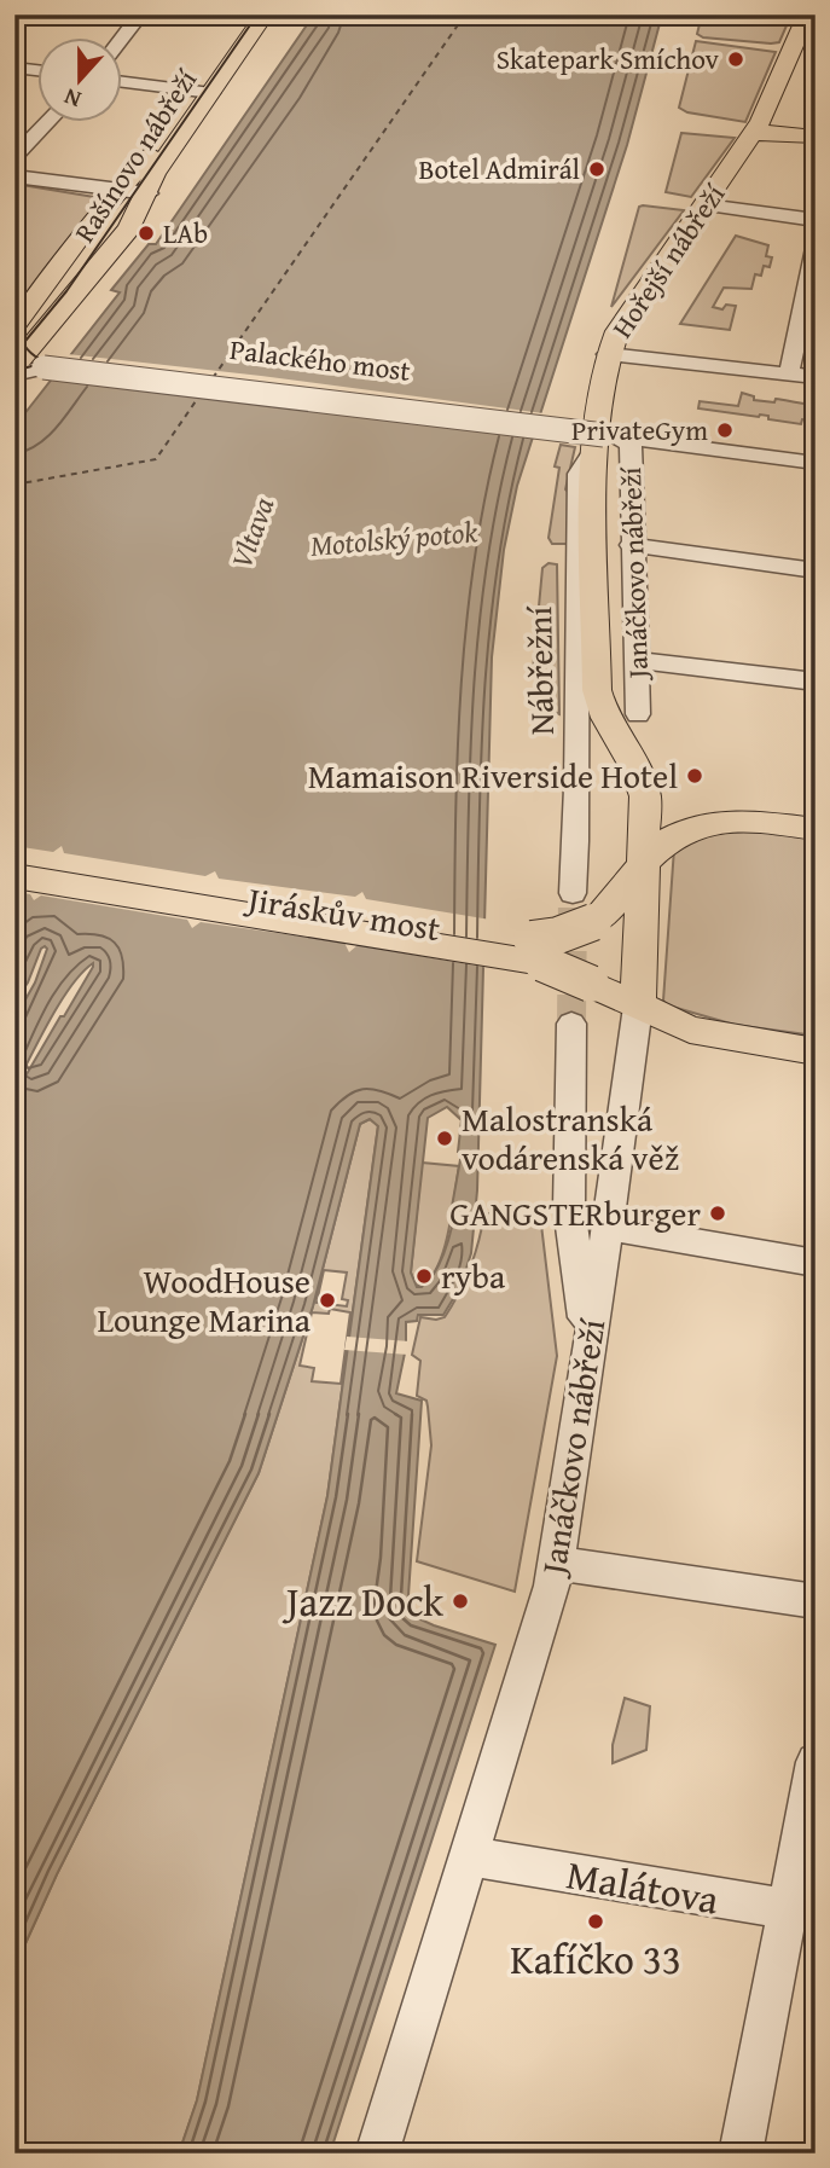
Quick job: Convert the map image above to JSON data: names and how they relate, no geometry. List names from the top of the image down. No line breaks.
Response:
{"streets":{"main road":["Rašínovo nábřeží","Hořejší nábřeží","Janáčkovo nábřeží","Jiráskův most"],"street":["Palackého most","Nábřežní","Malátova"]},"crossings":[["Rašínovo nábřeží","Palackého most"],["Hořejší nábřeží","Palackého most"],["Hořejší nábřeží","Janáčkovo nábřeží"],["Hořejší nábřeží","Nábřežní"],["Palackého most","Janáčkovo nábřeží"],["Palackého most","Nábřežní"],["Janáčkovo nábřeží","Nábřežní"],["Janáčkovo nábřeží","Jiráskův most"],["Janáčkovo nábřeží","Malátova"]],"water":["Vltava","Motolský potok"],"places":["Skatepark Smíchov","Botel Admirál","LAb","PrivateGym","Mamaison Riverside Hotel","Malostranská vodárenská věž","GANGSTERburger","ryba","WoodHouse Lounge Marina","Jazz Dock","Kafíčko 33"],"north":"bottom"}
